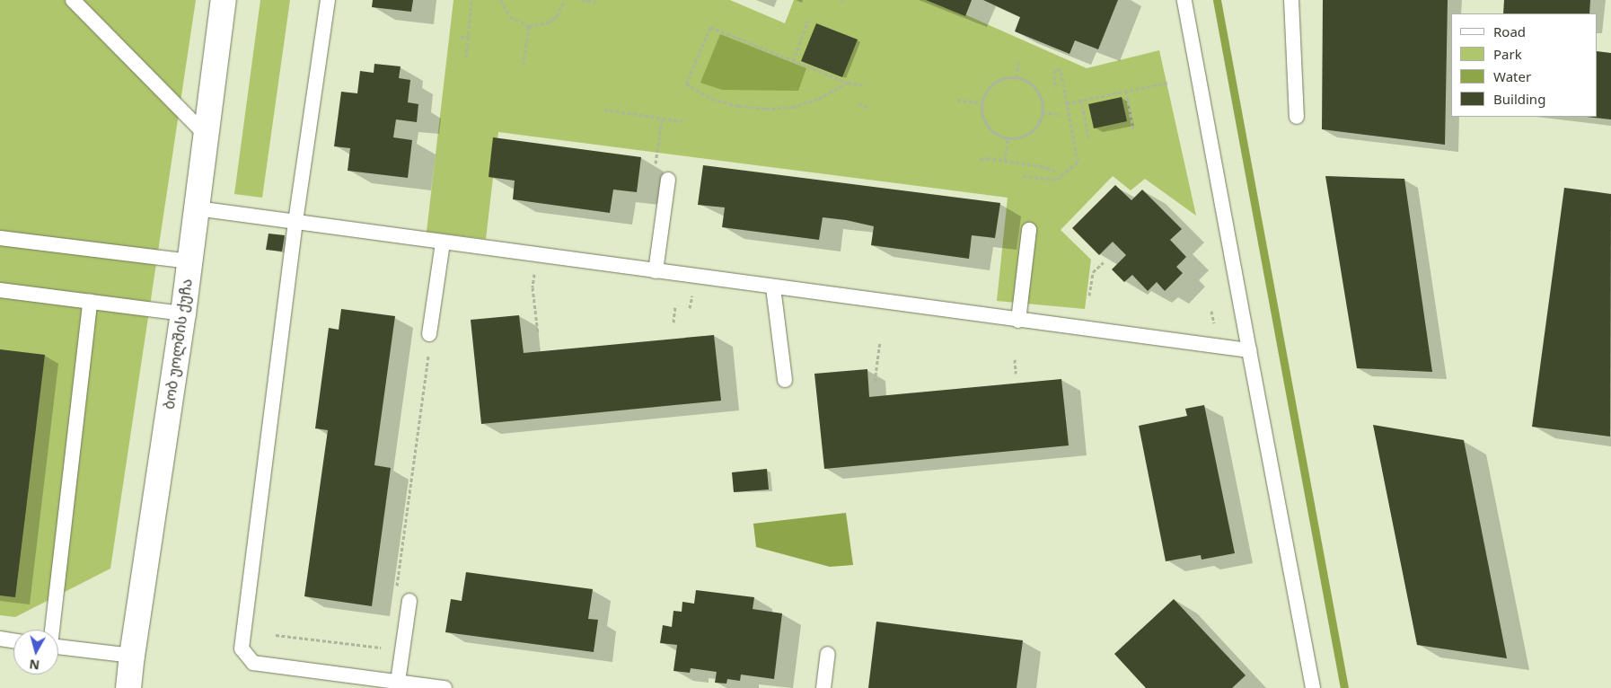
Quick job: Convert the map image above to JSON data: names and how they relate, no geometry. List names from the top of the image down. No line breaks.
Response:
{"streets":{"street":["ბობ უოლშის ქუჩა"]},"legend":["Road","Park","Water","Building"],"north":"bottom"}
